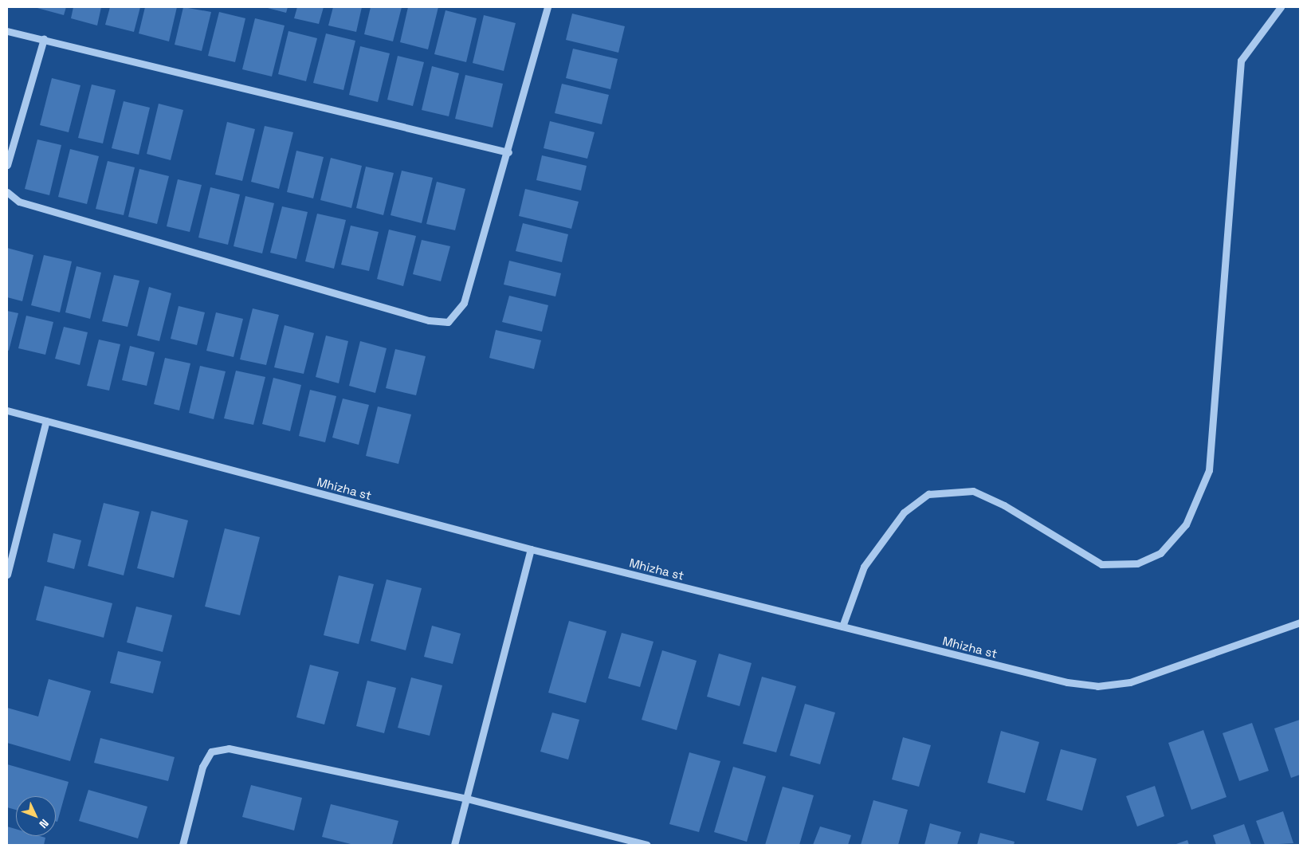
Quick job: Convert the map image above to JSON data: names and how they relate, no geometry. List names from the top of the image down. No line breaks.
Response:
{"streets":{"street":["Mhizha st"]},"north":"bottom right"}
